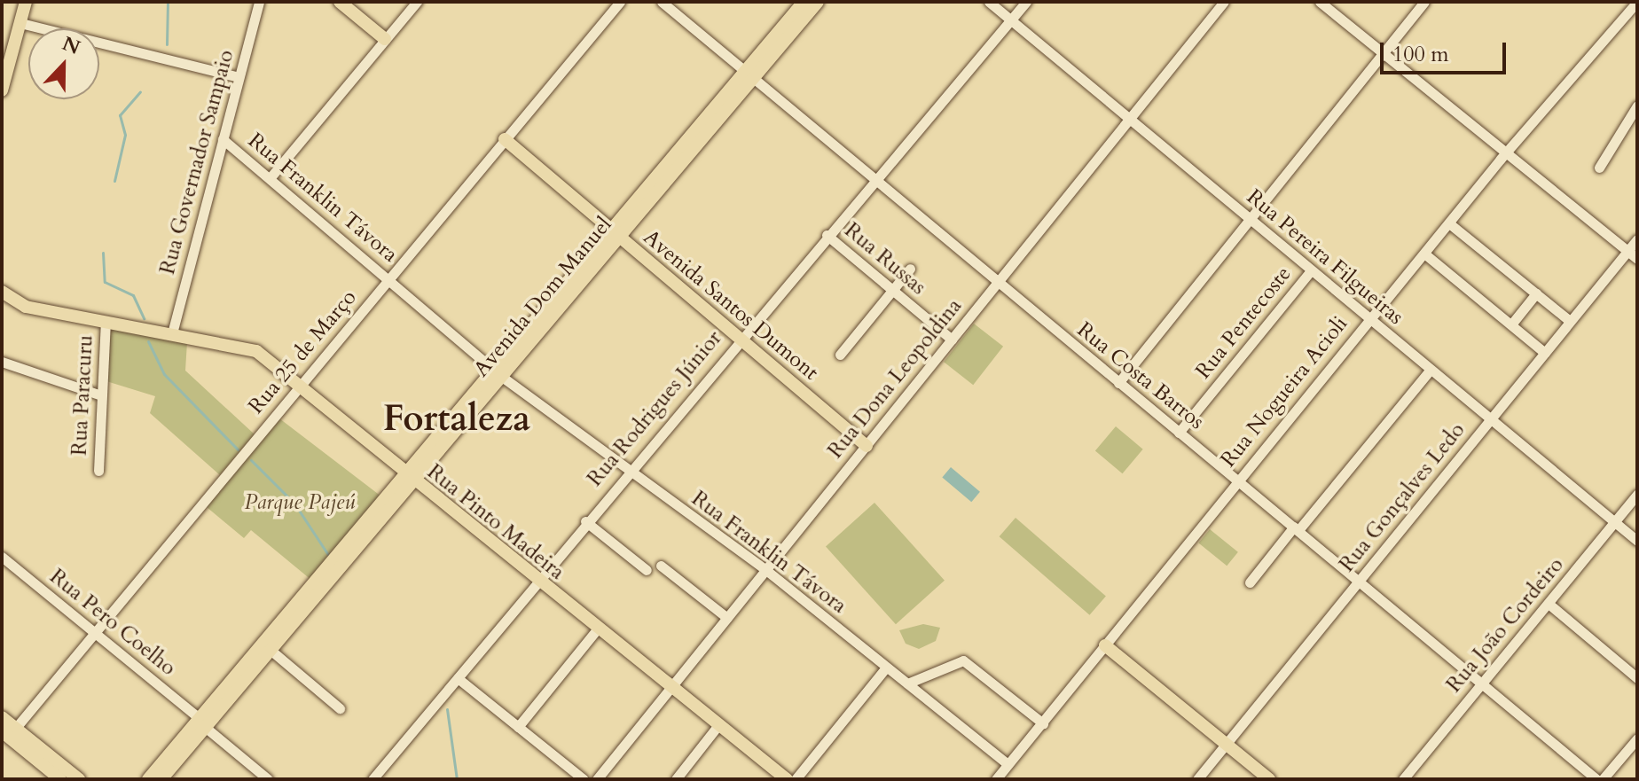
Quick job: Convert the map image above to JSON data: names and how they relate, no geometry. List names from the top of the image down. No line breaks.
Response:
{"streets":{"main road":["Avenida Dom Manuel","Avenida Santos Dumont","Rua Pinto Madeira"],"street":["Rua Governador Sampaio","Rua Franklin Távora","Rua Pereira Filgueiras","Rua Russas","Rua Pentecoste","Rua 25 de Março","Rua Costa Barros","Rua Dona Leopoldina","Rua Nogueira Acioli","Rua Paracuru","Rua Rodrigues Júnior","Rua Gonçalves Ledo","Rua Pero Coelho","Rua João Cordeiro"]},"crossings":[["Rua Governador Sampaio","Rua Franklin Távora"],["Rua Governador Sampaio","Rua Pinto Madeira"],["Rua Franklin Távora","Avenida Dom Manuel"],["Rua Franklin Távora","Rua 25 de Março"],["Rua Franklin Távora","Rua Dona Leopoldina"],["Rua Franklin Távora","Rua Nogueira Acioli"],["Rua Franklin Távora","Rua Rodrigues Júnior"],["Rua Pereira Filgueiras","Rua Pentecoste"],["Rua Pereira Filgueiras","Rua Dona Leopoldina"],["Rua Pereira Filgueiras","Rua Nogueira Acioli"],["Rua Pereira Filgueiras","Rua Rodrigues Júnior"],["Rua Pereira Filgueiras","Rua Gonçalves Ledo"],["Rua Pereira Filgueiras","Rua João Cordeiro"],["Rua Russas","Rua Dona Leopoldina"],["Rua Russas","Rua Rodrigues Júnior"],["Avenida Dom Manuel","Avenida Santos Dumont"],["Avenida Dom Manuel","Rua Costa Barros"],["Avenida Dom Manuel","Rua Pinto Madeira"],["Avenida Dom Manuel","Rua Pero Coelho"],["Avenida Santos Dumont","Rua 25 de Março"],["Avenida Santos Dumont","Rua Dona Leopoldina"],["Avenida Santos Dumont","Rua Rodrigues Júnior"],["Rua Pentecoste","Rua Costa Barros"],["Rua 25 de Março","Rua Pinto Madeira"],["Rua 25 de Março","Rua Pero Coelho"],["Rua Costa Barros","Rua Dona Leopoldina"],["Rua Costa Barros","Rua Nogueira Acioli"],["Rua Costa Barros","Rua Rodrigues Júnior"],["Rua Costa Barros","Rua Gonçalves Ledo"],["Rua Costa Barros","Rua João Cordeiro"],["Rua Dona Leopoldina","Rua Pinto Madeira"],["Rua Paracuru","Rua Pinto Madeira"],["Rua Rodrigues Júnior","Rua Pinto Madeira"]],"districts":["Fortaleza"],"parks":["Parque Pajeú"],"scale_bar":"100 m","north":"top"}
